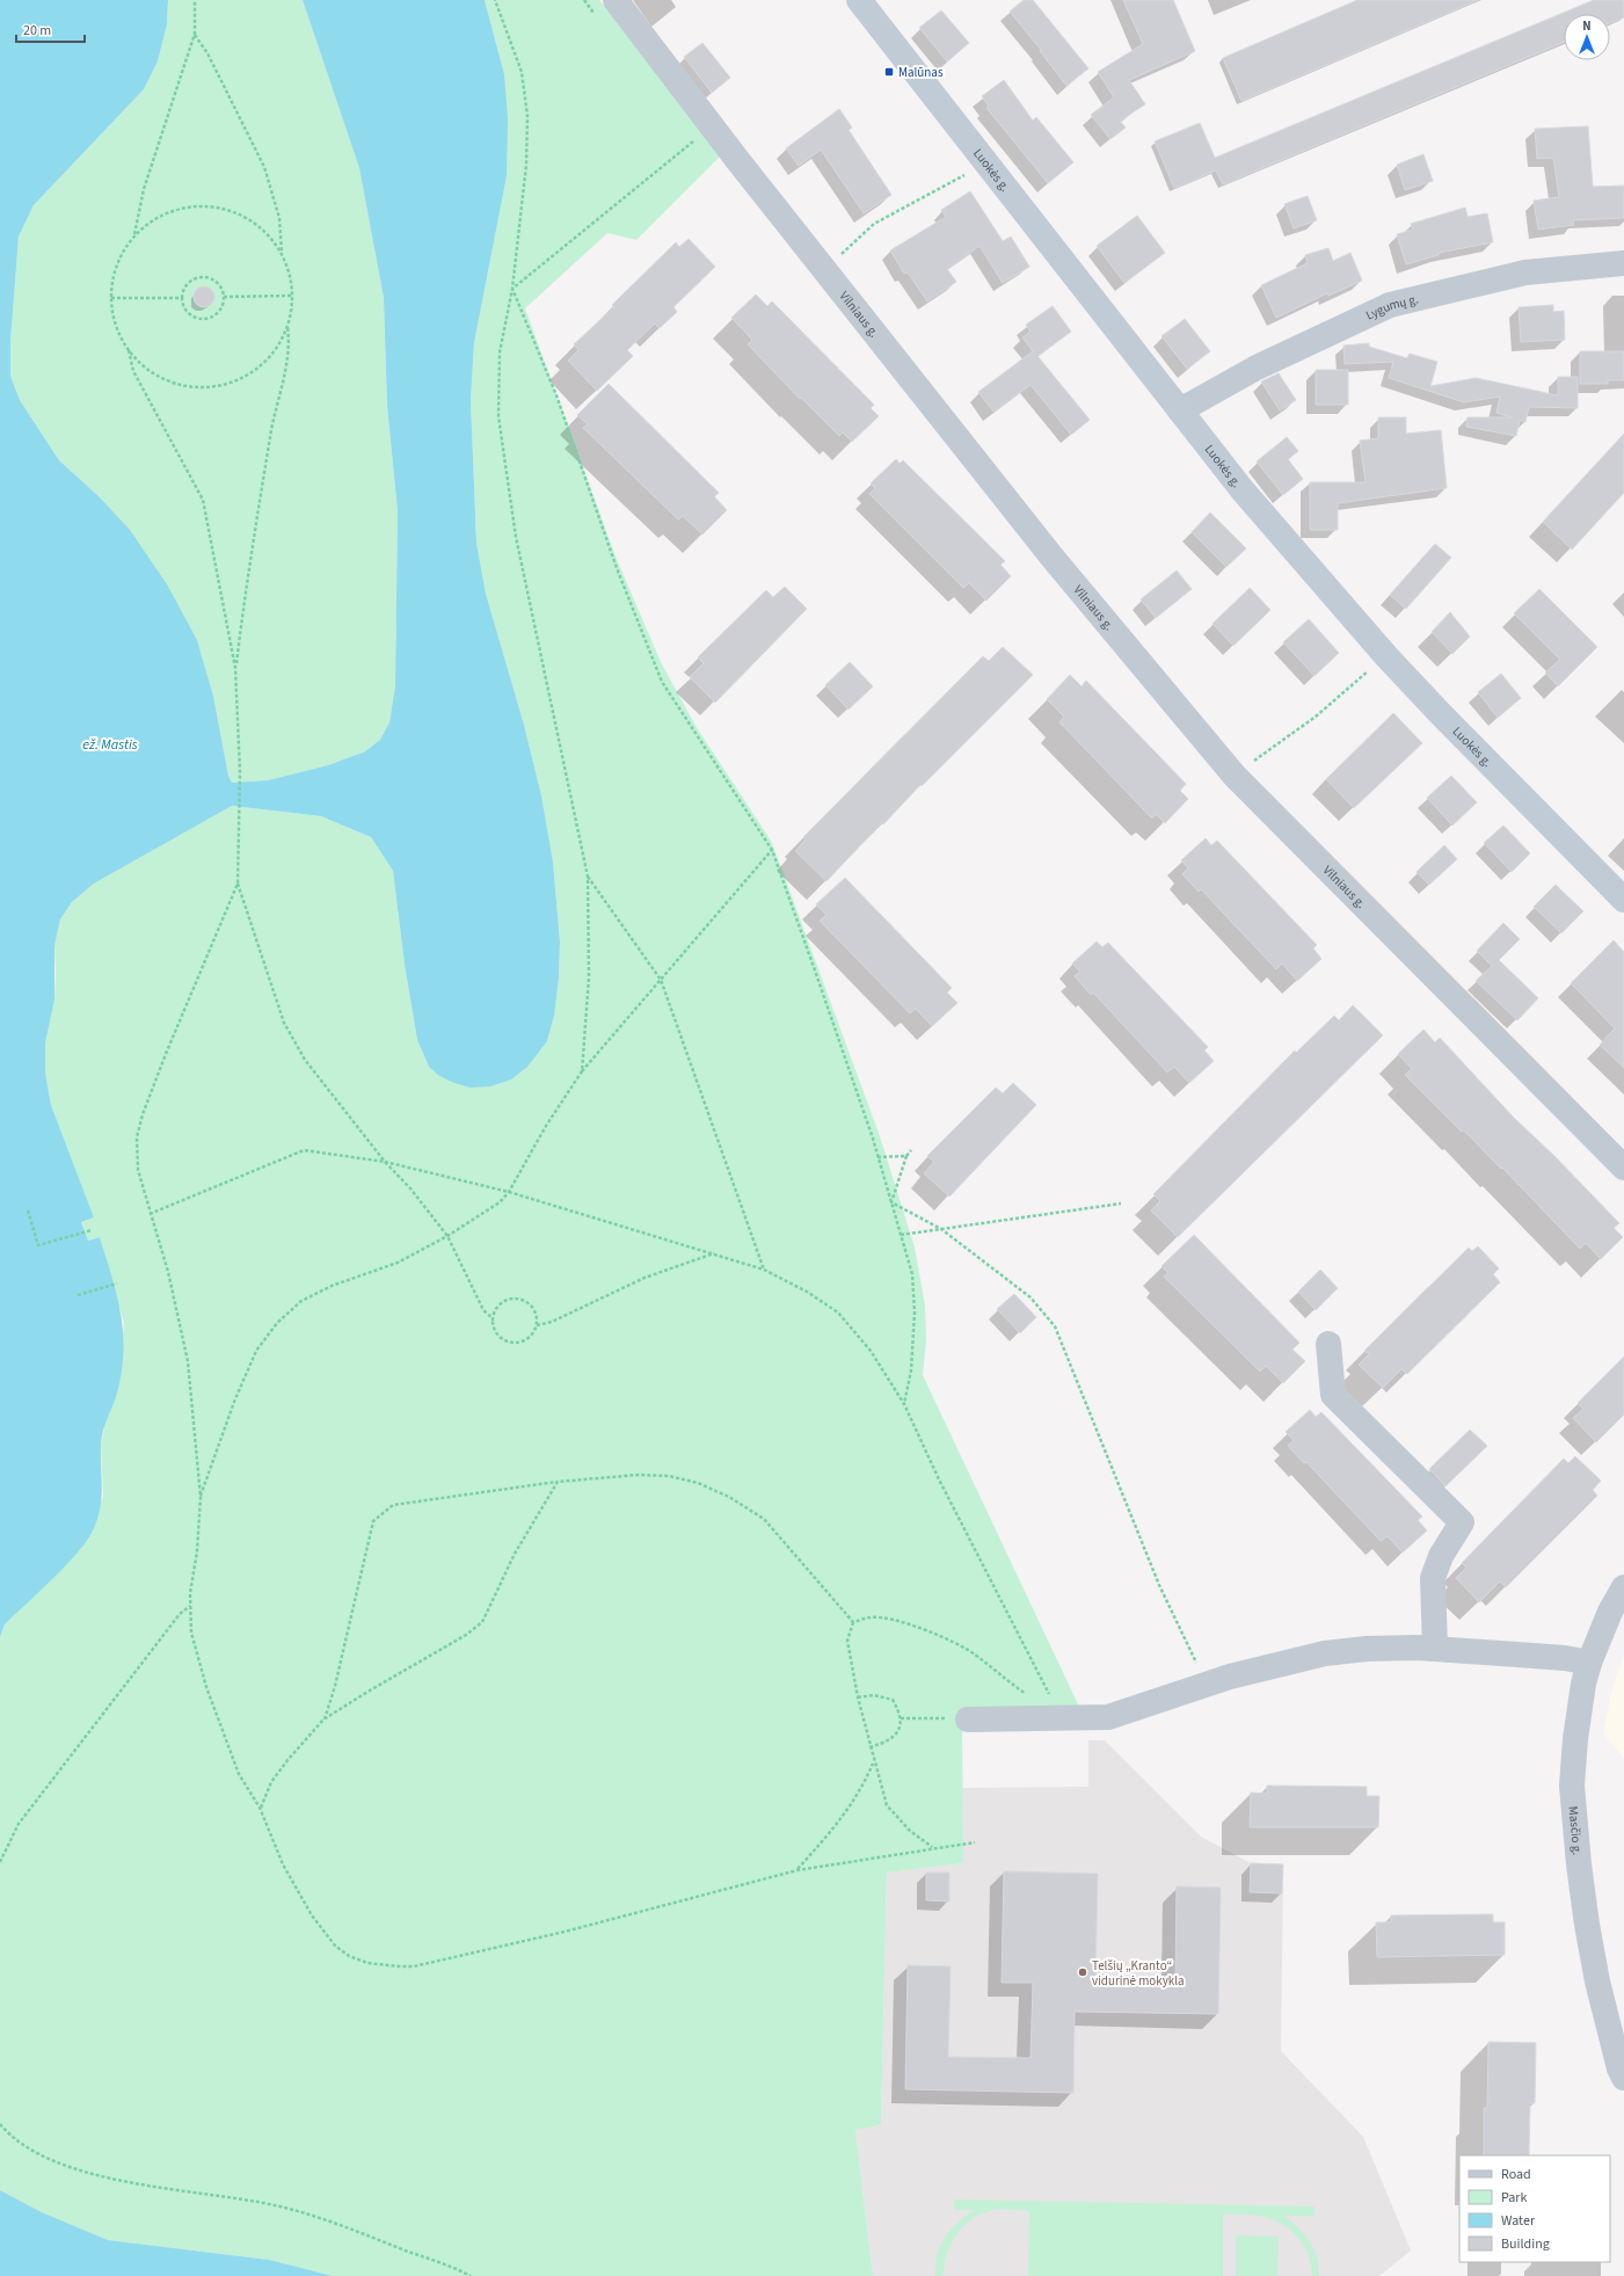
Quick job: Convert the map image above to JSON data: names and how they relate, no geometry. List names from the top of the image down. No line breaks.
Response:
{"streets":{"main road":["Luokės g."],"street":["Lygumų g.","Vilniaus g.","Masčio g."]},"crossings":[["Luokės g.","Lygumų g."]],"water":["ež. Mastis"],"places":{"transit":["Malūnas"],"other":["Telšių „Kranto“ vidurinė mokykla"]},"legend":["Road","Park","Water","Building"],"scale_bar":"20 m","north":"top"}
